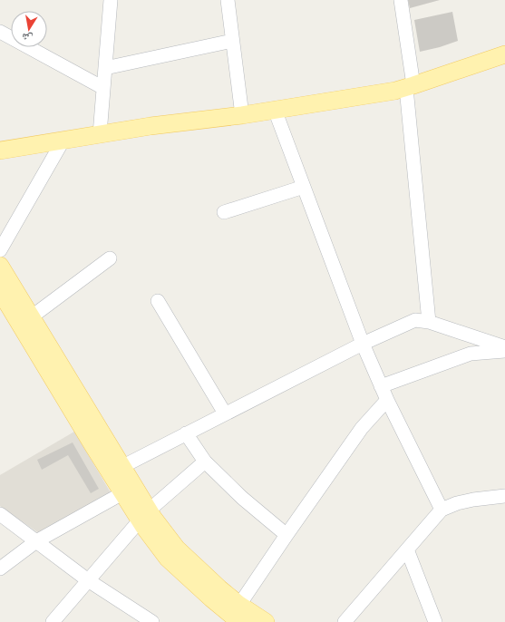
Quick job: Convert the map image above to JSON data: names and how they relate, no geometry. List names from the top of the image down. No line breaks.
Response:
{"north":"bottom"}
